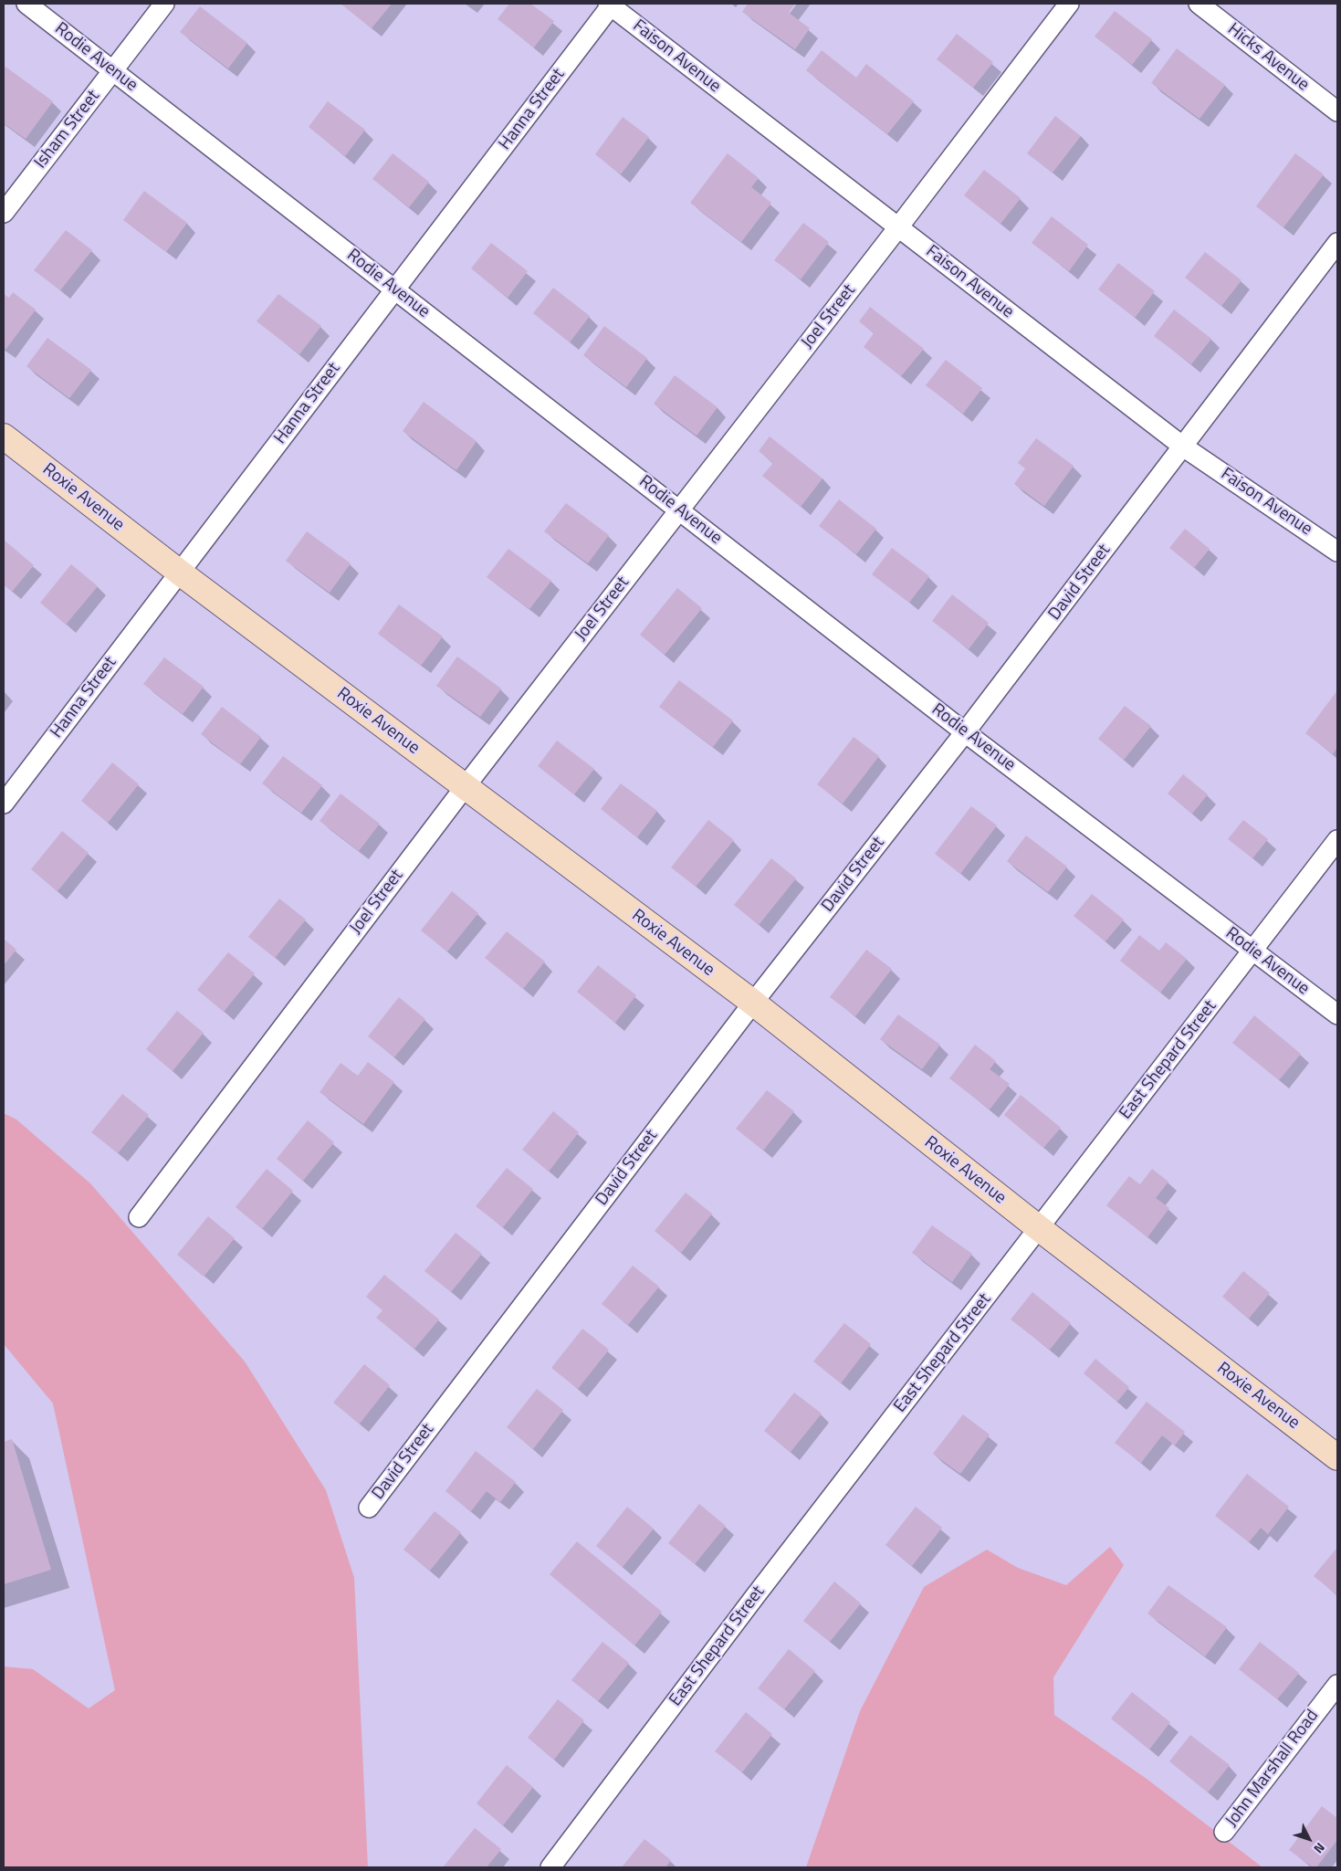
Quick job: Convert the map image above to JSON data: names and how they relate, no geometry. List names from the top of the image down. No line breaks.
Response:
{"streets":{"street":["Faison Avenue","Rodie Avenue","Hicks Avenue","Hanna Street","Isham Street","Joel Street","Roxie Avenue","David Street","East Shepard Street","John Marshall Road"]},"crossings":[["Faison Avenue","Hanna Street"],["Faison Avenue","Joel Street"],["Faison Avenue","David Street"],["Rodie Avenue","Hanna Street"],["Rodie Avenue","Isham Street"],["Rodie Avenue","Joel Street"],["Rodie Avenue","David Street"],["Rodie Avenue","East Shepard Street"],["Hanna Street","Roxie Avenue"],["Joel Street","Roxie Avenue"],["Roxie Avenue","David Street"],["Roxie Avenue","East Shepard Street"]],"north":"bottom right"}
